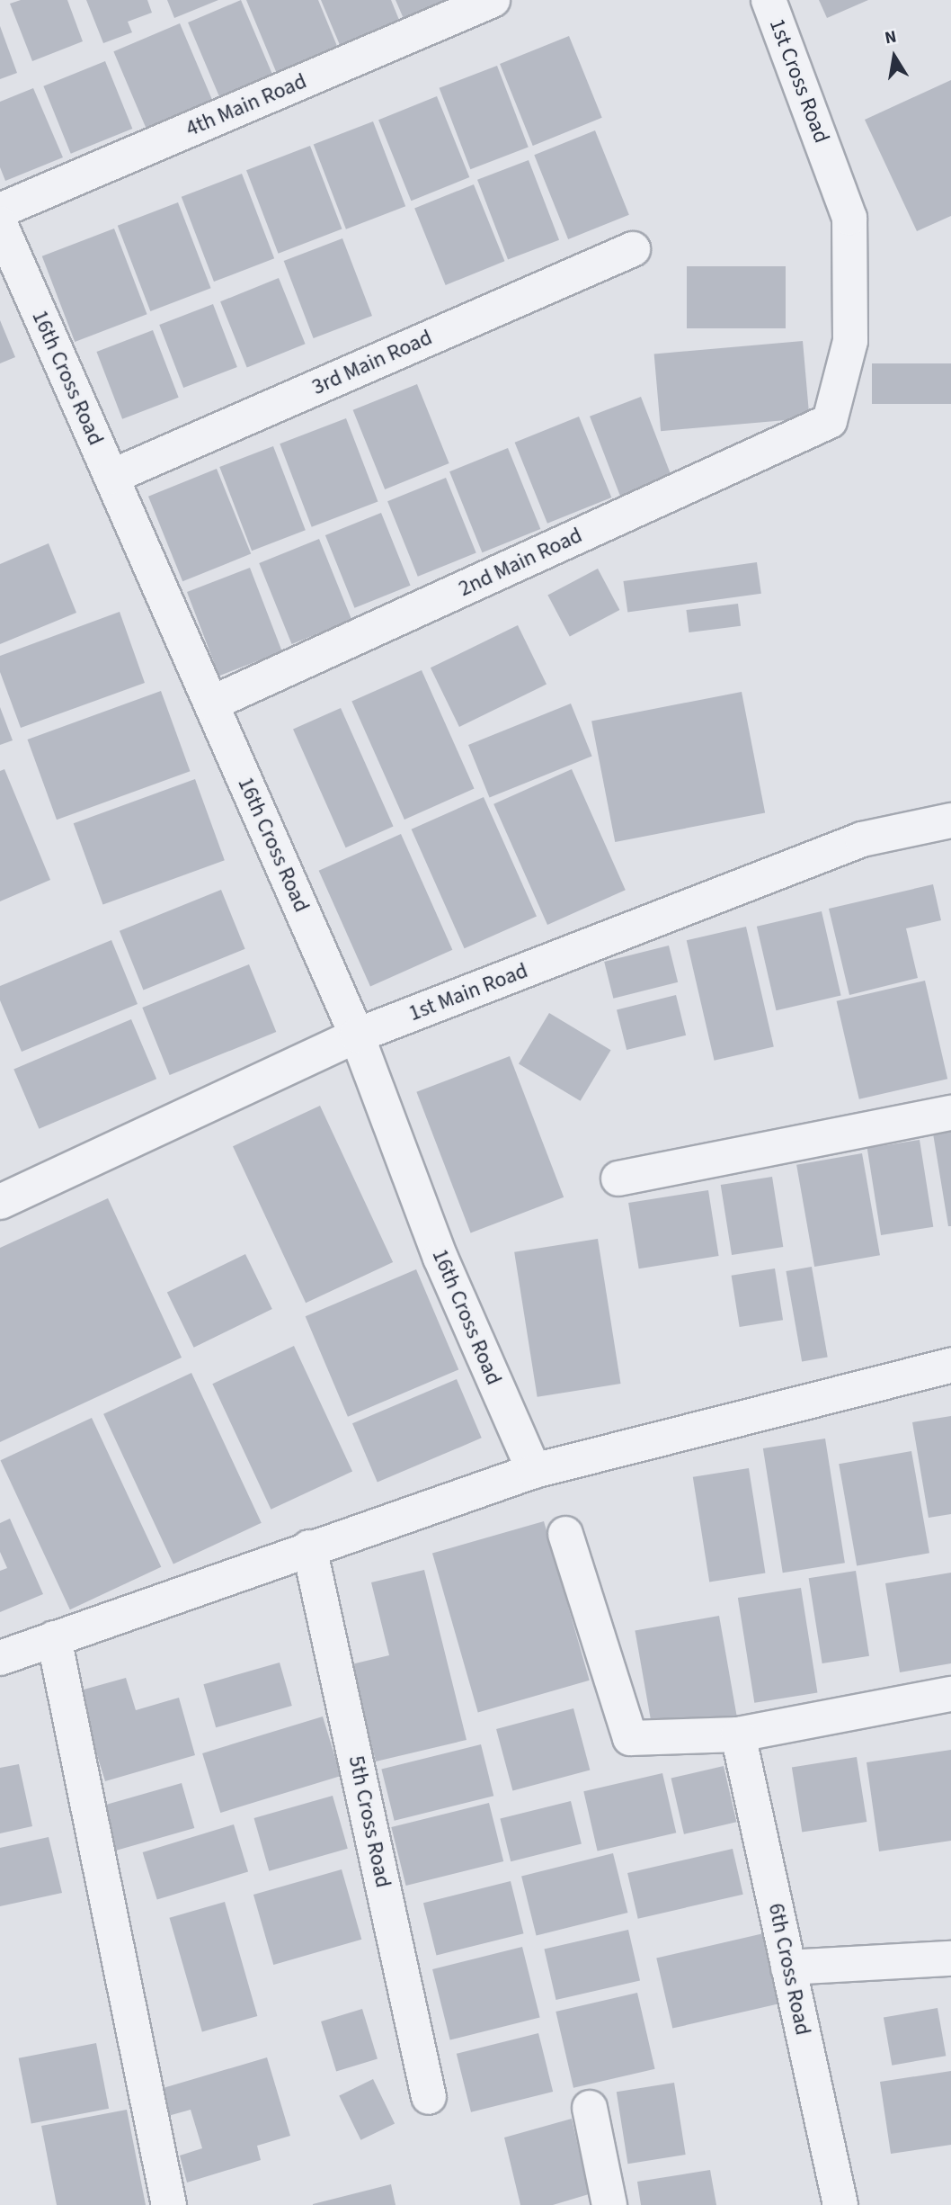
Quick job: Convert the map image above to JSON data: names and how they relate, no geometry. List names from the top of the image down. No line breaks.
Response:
{"streets":{"street":["1st Cross Road","4th Main Road","3rd Main Road","16th Cross Road","2nd Main Road","1st Main Road","5th Cross Road","6th Cross Road"]},"crossings":[["1st Cross Road","2nd Main Road"],["3rd Main Road","16th Cross Road"],["16th Cross Road","2nd Main Road"],["16th Cross Road","1st Main Road"]],"north":"top"}
